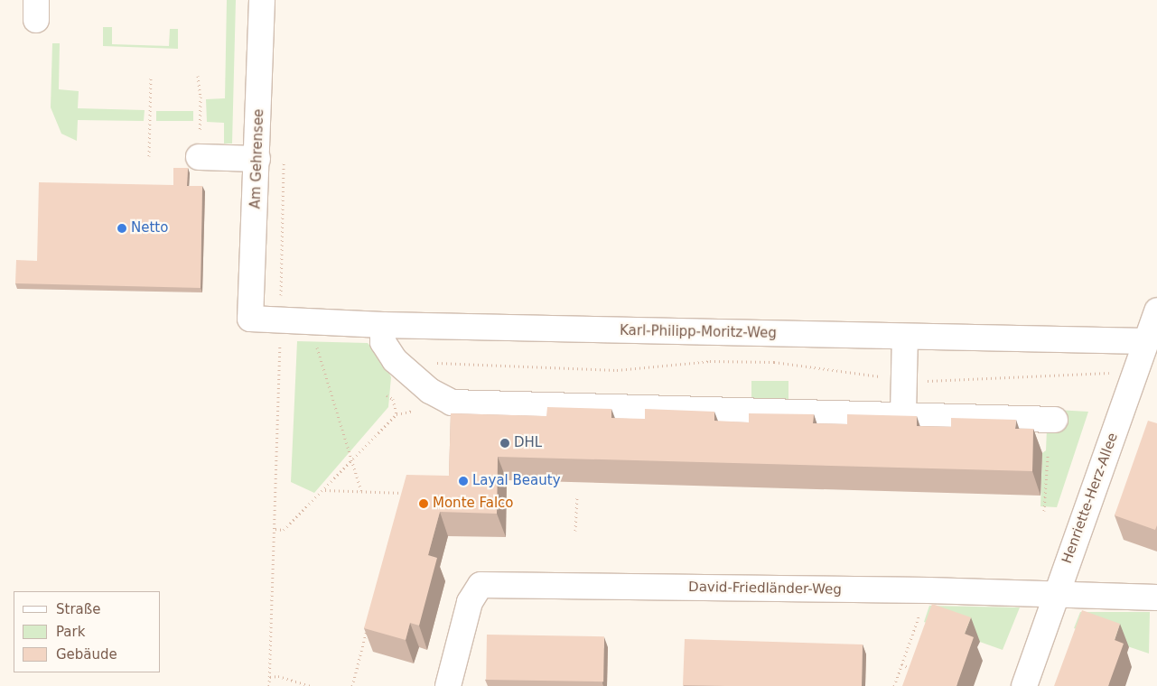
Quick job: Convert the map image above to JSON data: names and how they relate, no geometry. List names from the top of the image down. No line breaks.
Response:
{"streets":{"street":["Am Gehrensee","Karl-Philipp-Moritz-Weg","Henriette-Herz-Allee","David-Friedländer-Weg"]},"crossings":[["Am Gehrensee","Karl-Philipp-Moritz-Weg"],["Karl-Philipp-Moritz-Weg","Henriette-Herz-Allee"],["Henriette-Herz-Allee","David-Friedländer-Weg"]],"places":["Netto","DHL","Layal Beauty","Monte Falco"],"legend":["Straße","Park","Gebäude"]}
